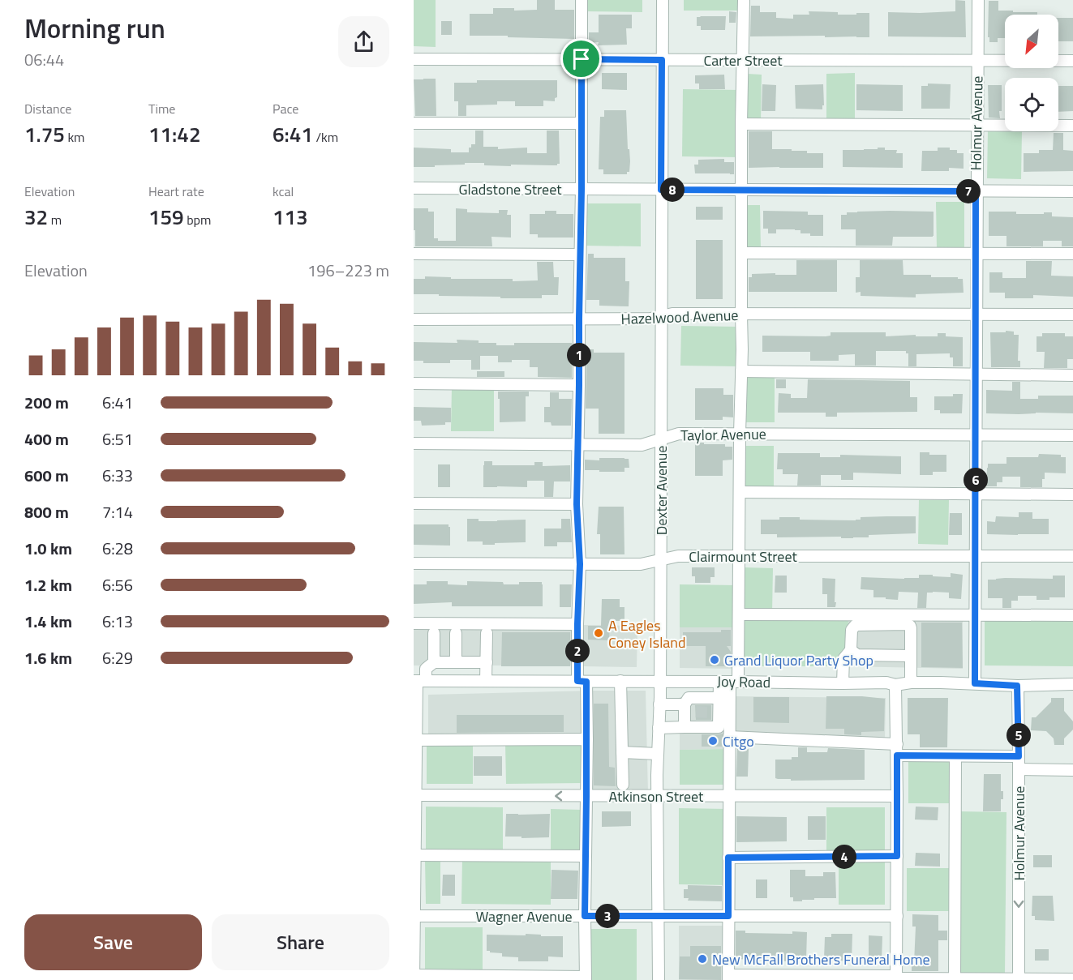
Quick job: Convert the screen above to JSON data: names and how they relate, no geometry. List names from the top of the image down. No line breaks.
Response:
{"streets":{"street":["Carter Street","Holmur Avenue","Gladstone Street","Hazelwood Avenue","Taylor Avenue","Dexter Avenue","Clairmount Street","Joy Road","Atkinson Street","Wagner Avenue"]},"crossings":[["Carter Street","Holmur Avenue"],["Carter Street","Dexter Avenue"],["Holmur Avenue","Gladstone Street"],["Holmur Avenue","Hazelwood Avenue"],["Holmur Avenue","Taylor Avenue"],["Holmur Avenue","Clairmount Street"],["Holmur Avenue","Joy Road"],["Gladstone Street","Dexter Avenue"],["Hazelwood Avenue","Dexter Avenue"],["Taylor Avenue","Dexter Avenue"],["Dexter Avenue","Clairmount Street"],["Dexter Avenue","Joy Road"],["Dexter Avenue","Atkinson Street"],["Dexter Avenue","Wagner Avenue"]],"places":["A Eagles Coney Island","Grand Liquor Party Shop","Citgo","New McFall Brothers Funeral Home"],"north":"bottom left","page":{"heading":["Morning run","06:44"],"stats":[["Distance","1.75 km"],["Time","11:42"],["Pace","6:41 /km"],["Elevation","32 m"],["Heart rate","159 bpm"],["kcal","113"]],"pins":["8","7","1","6","2","5","4","3"],"chart":["Elevation","196–223 m"],"list":[{"name":"200 m","note":"6:41"},{"name":"400 m","note":"6:51"},{"name":"600 m","note":"6:33"},{"name":"800 m","note":"7:14"},{"name":"1.0 km","note":"6:28"},{"name":"1.2 km","note":"6:56"},{"name":"1.4 km","note":"6:13"},{"name":"1.6 km","note":"6:29"}],"buttons":["Save","Share"]}}
